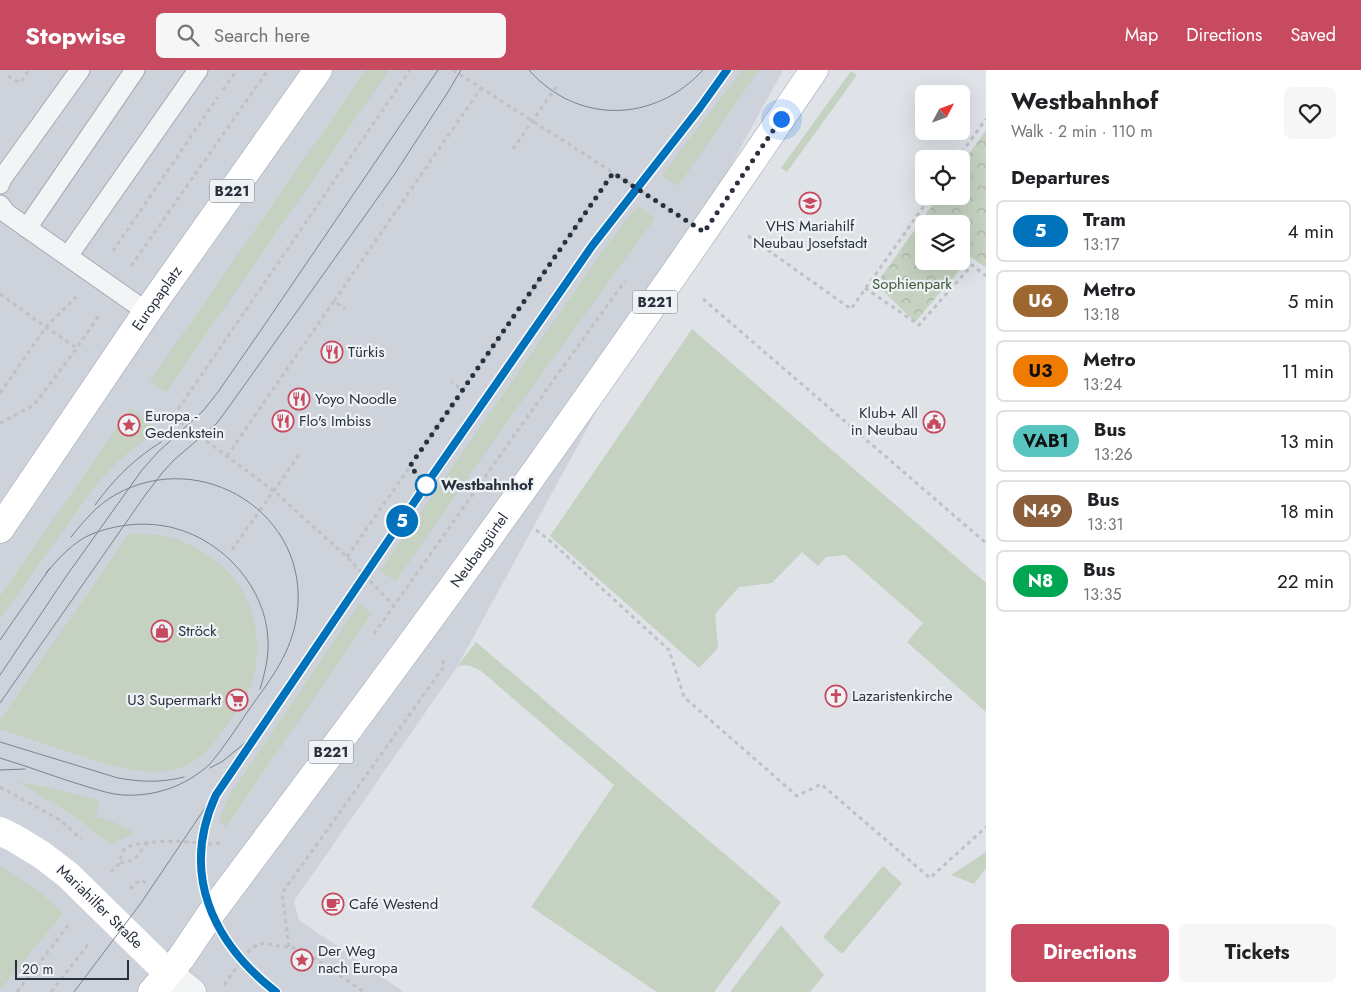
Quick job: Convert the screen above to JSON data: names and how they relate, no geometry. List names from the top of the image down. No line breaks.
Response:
{"streets":{"main road":["B221","Europaplatz","Neubaugürtel","Mariahilfer Straße"]},"crossings":[["Neubaugürtel","Mariahilfer Straße"]],"parks":["Sophienpark"],"places":{"school or university":["VHS Mariahilf Neubau Josefstadt"],"restaurant":["Türkis","Yoyo Noodle","Flo's Imbiss"],"public building":["Klub+ All in Neubau"],"place":["Europa - Gedenkstein","Der Weg nach Europa"],"other":["Westbahnhof"],"shop":["Ströck"],"church":["Lazaristenkirche"],"supermarket":["U3 Supermarkt"],"cafe":["Café Westend"]},"lines":["tram line 5"],"scale_bar":"20 m","north":"top right","page":{"header":"Stopwise","search":"Search here","nav":["Map","Directions","Saved"],"on_map":"5","heading":[["Westbahnhof","Walk · 2 min · 110 m"],"Departures"],"list":[{"mark":"5","name":"Tram","note":"13:17","value":"4 min"},{"mark":"U6","name":"Metro","note":"13:18","value":"5 min"},{"mark":"U3","name":"Metro","note":"13:24","value":"11 min"},{"mark":"VAB1","name":"Bus","note":"13:26","value":"13 min"},{"mark":"N49","name":"Bus","note":"13:31","value":"18 min"},{"mark":"N8","name":"Bus","note":"13:35","value":"22 min"}],"buttons":["Directions","Tickets"],"scale":"20 m"}}
